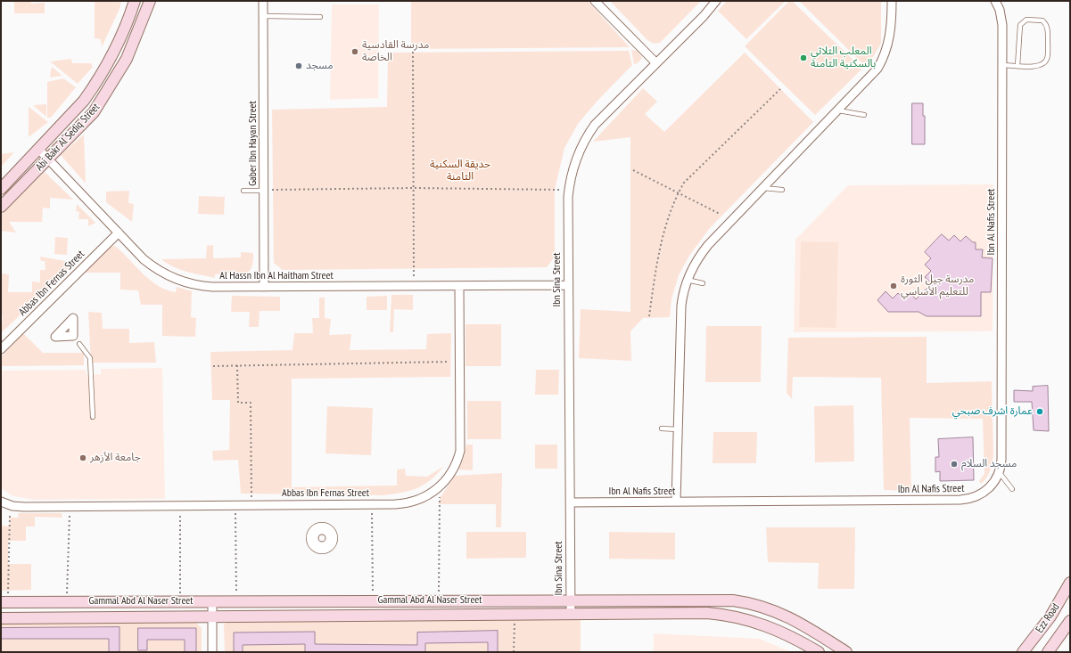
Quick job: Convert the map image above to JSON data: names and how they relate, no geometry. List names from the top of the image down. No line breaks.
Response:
{"streets":{"main road":["Abi Bakr Al Sediq Street","Gammal Abd Al Naser Street","Ezz Road"],"street":["Gaber Ibn Hayan Street","Ibn Al Nafis Street","Al Hassn Ibn Al Haitham Street","Ibn Sina Street","Abbas Ibn Fernas Street"]},"crossings":[["Abi Bakr Al Sediq Street","Al Hassn Ibn Al Haitham Street"],["Gaber Ibn Hayan Street","Al Hassn Ibn Al Haitham Street"],["Ibn Al Nafis Street","Ibn Sina Street"],["Al Hassn Ibn Al Haitham Street","Ibn Sina Street"],["Al Hassn Ibn Al Haitham Street","Abbas Ibn Fernas Street"],["Ibn Sina Street","Gammal Abd Al Naser Street"]],"parks":["حديقة السكنية الثامنة"],"places":["مدرسة القادسية الخاصة","المعلب الثلاثي بالسكنية الثامنة","مسجد","مدرسة جيل الثورة للتعليم الأساسي","عمارة اشرف صبحي","جامعة الأزهر","مسجد السلام"]}
